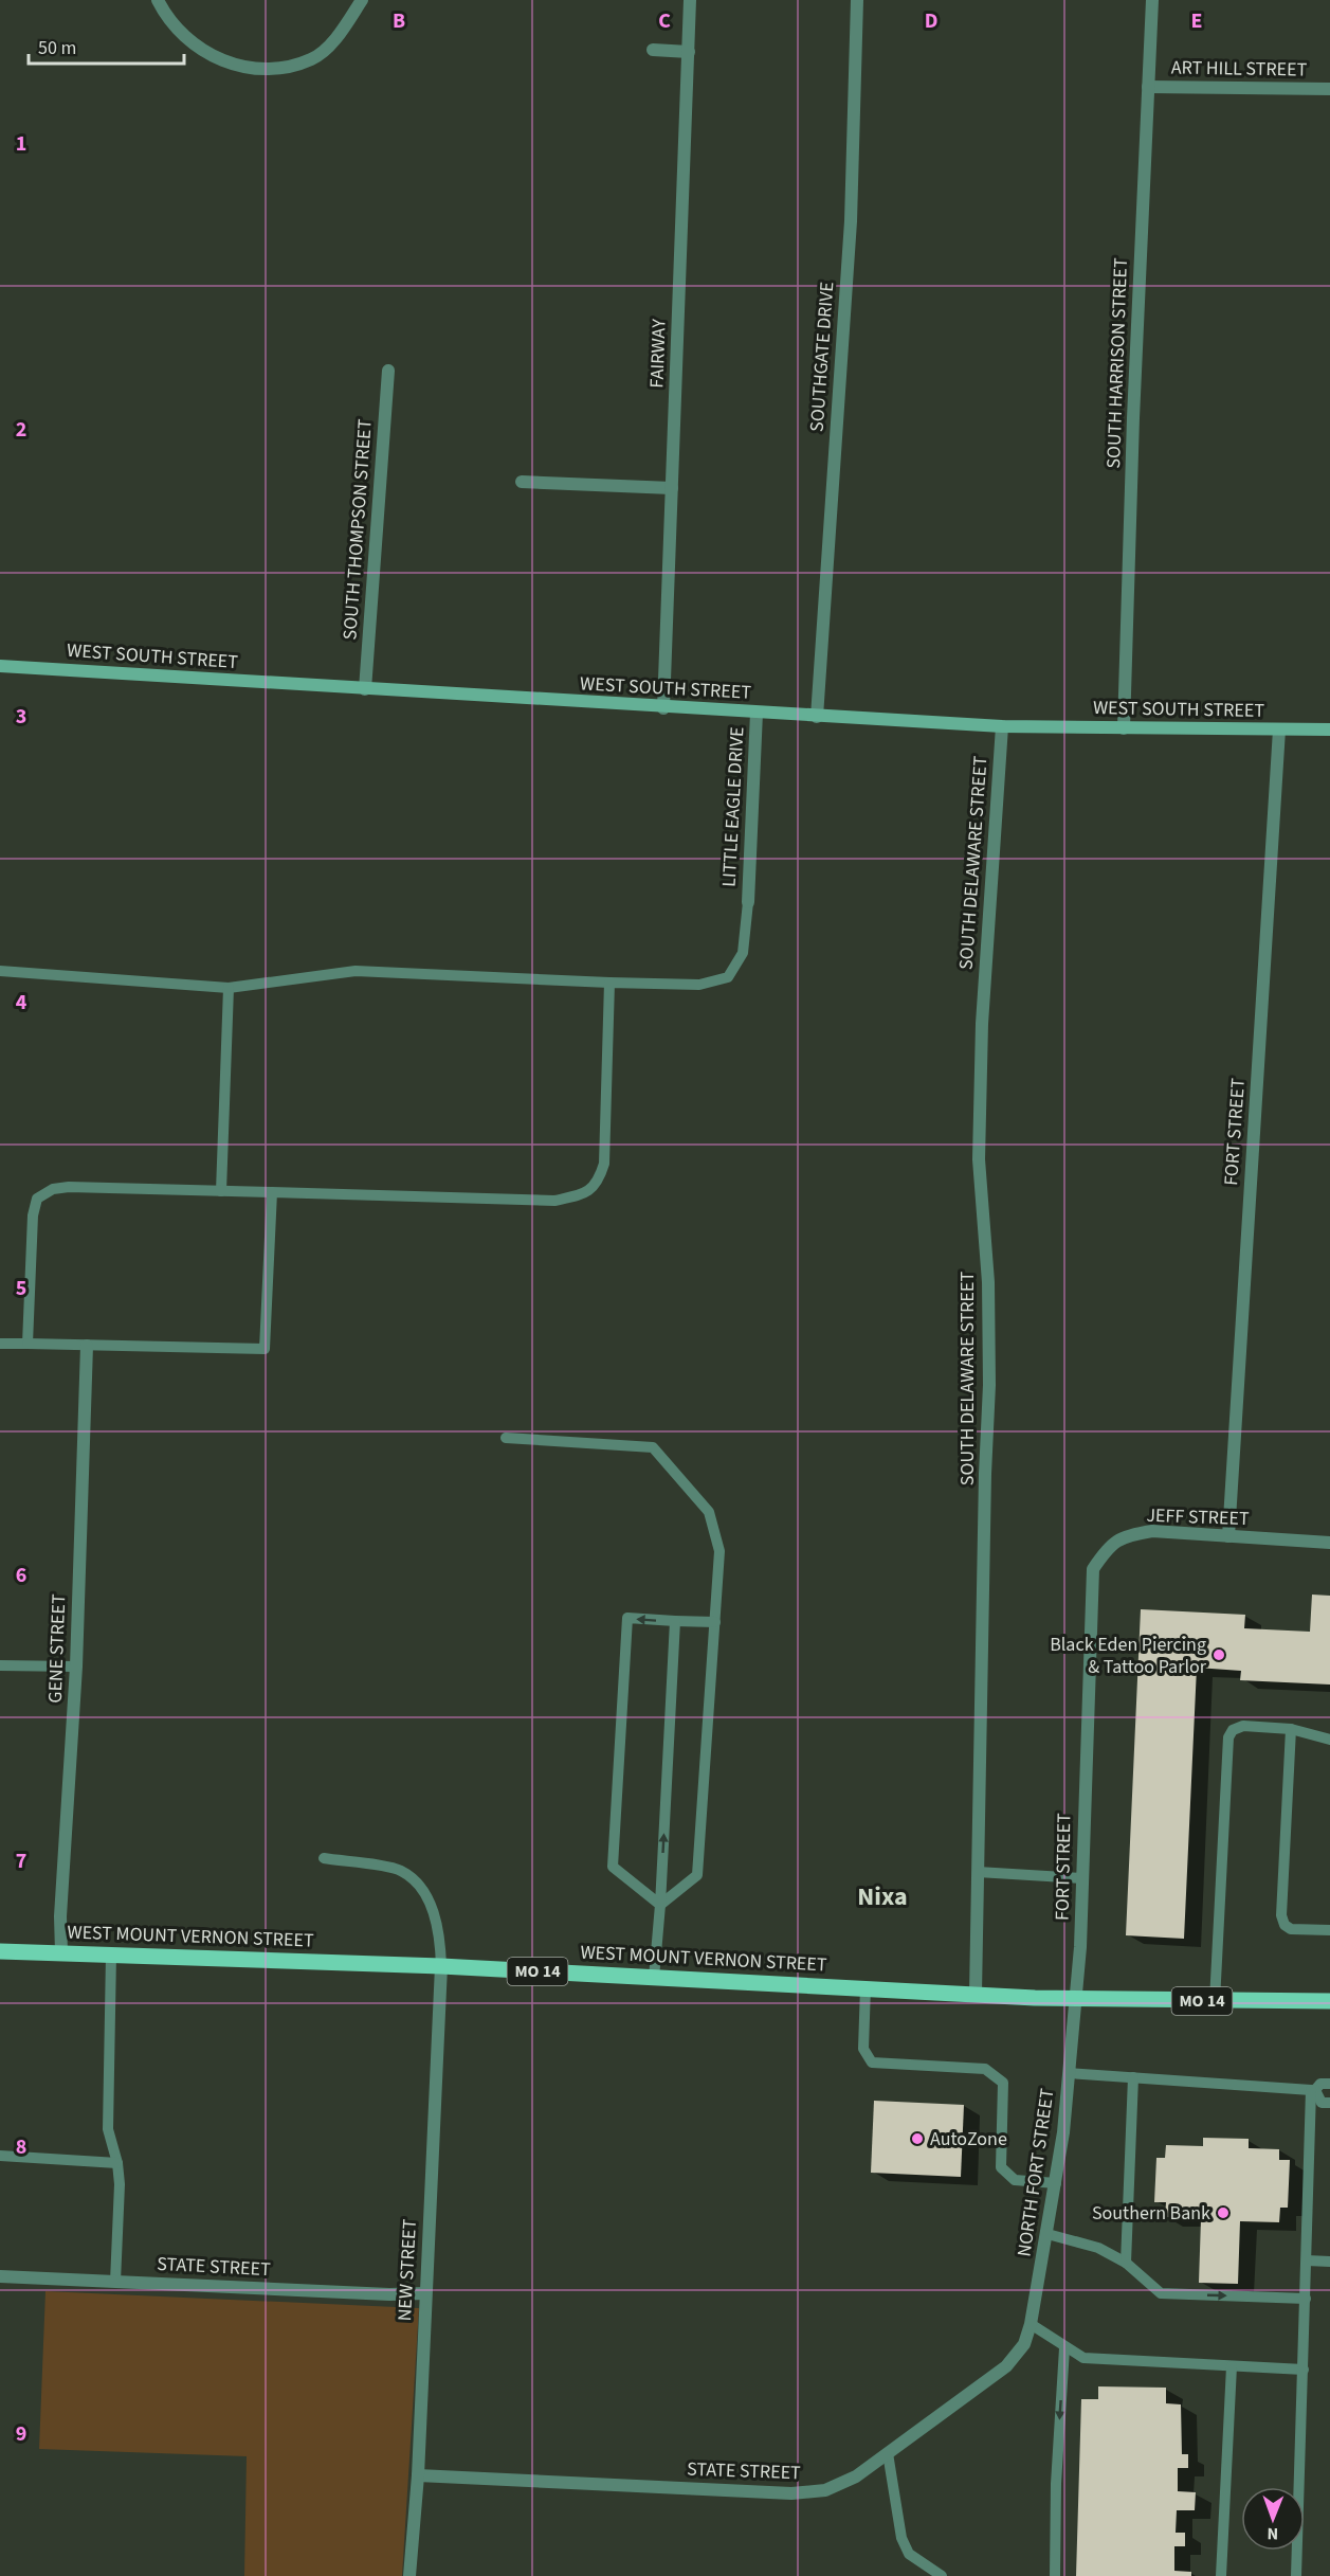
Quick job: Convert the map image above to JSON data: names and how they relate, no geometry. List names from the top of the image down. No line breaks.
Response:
{"streets":{"main road":["WEST MOUNT VERNON STREET","MO 14"],"street":["ART HILL STREET","FAIRWAY","SOUTHGATE DRIVE","SOUTH HARRISON STREET","SOUTH THOMPSON STREET","WEST SOUTH STREET","LITTLE EAGLE DRIVE","SOUTH DELAWARE STREET","FORT STREET","JEFF STREET","GENE STREET","NORTH FORT STREET","STATE STREET","NEW STREET"]},"crossings":[["ART HILL STREET","SOUTH HARRISON STREET"],["FAIRWAY","WEST SOUTH STREET"],["SOUTHGATE DRIVE","WEST SOUTH STREET"],["SOUTH HARRISON STREET","WEST SOUTH STREET"],["SOUTH THOMPSON STREET","WEST SOUTH STREET"],["WEST SOUTH STREET","LITTLE EAGLE DRIVE"],["WEST SOUTH STREET","SOUTH DELAWARE STREET"],["WEST SOUTH STREET","FORT STREET"],["SOUTH DELAWARE STREET","WEST MOUNT VERNON STREET"],["FORT STREET","JEFF STREET"],["FORT STREET","WEST MOUNT VERNON STREET"],["FORT STREET","NORTH FORT STREET"],["GENE STREET","WEST MOUNT VERNON STREET"],["WEST MOUNT VERNON STREET","NORTH FORT STREET"],["WEST MOUNT VERNON STREET","NEW STREET"],["NORTH FORT STREET","STATE STREET"],["STATE STREET","NEW STREET"]],"districts":["Nixa"],"places":["Black Eden Piercing & Tattoo Parlor","AutoZone","Southern Bank"],"scale_bar":"50 m","north":"bottom","grid":{"columns":["B","C","D","E"],"rows":["1","2","3","4","5","6","7","8","9"]}}
